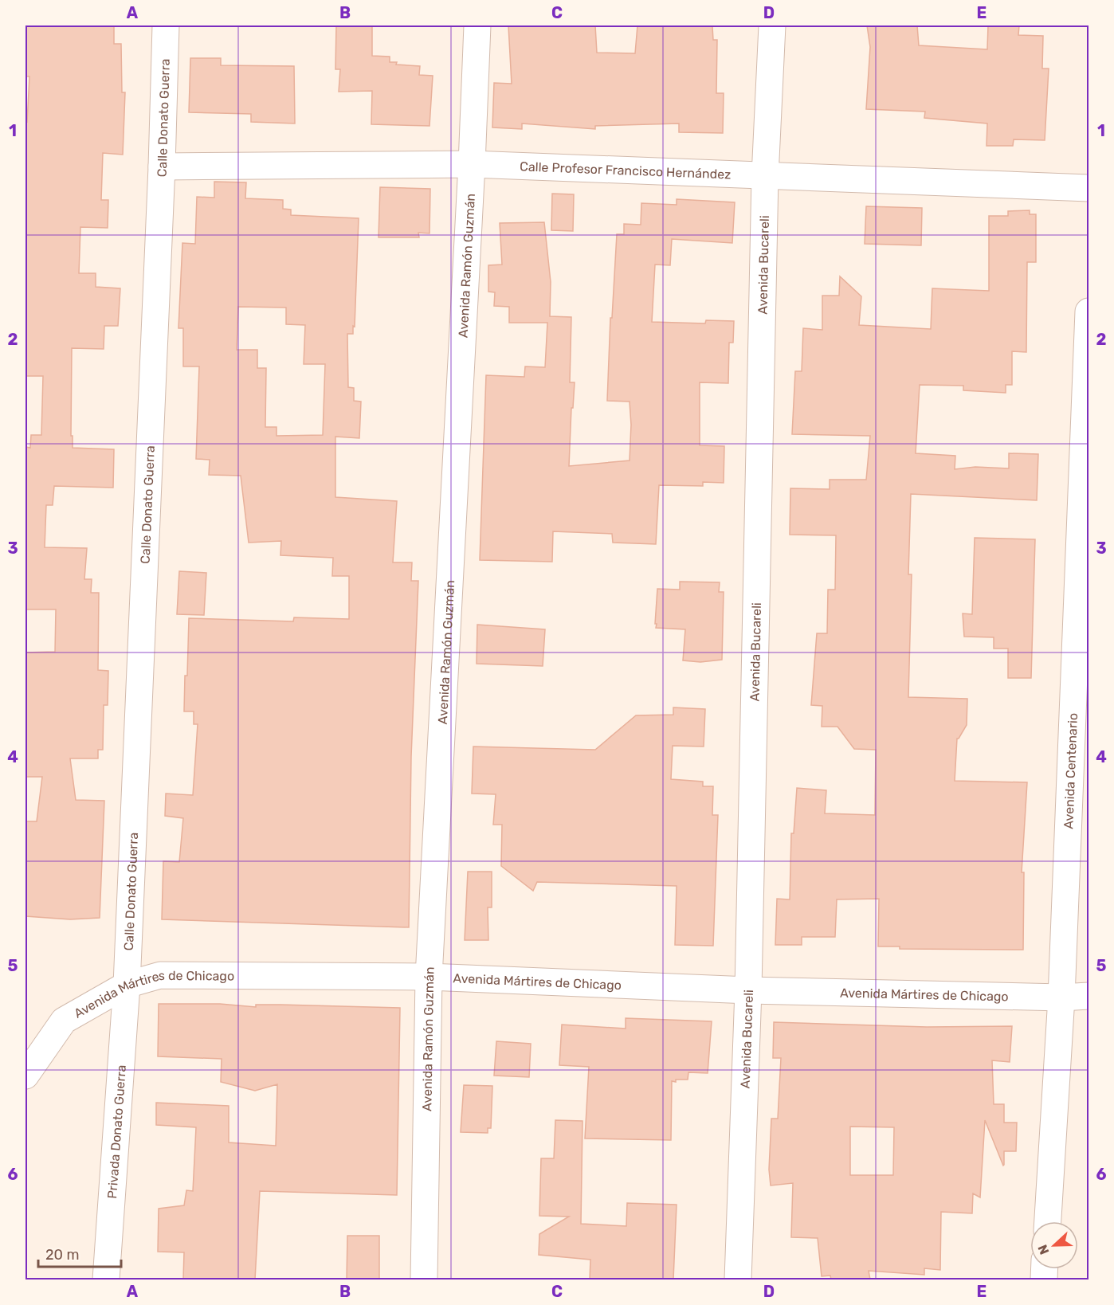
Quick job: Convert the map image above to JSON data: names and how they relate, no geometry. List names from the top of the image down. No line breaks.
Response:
{"streets":{"street":["Calle Donato Guerra","Calle Profesor Francisco Hernández","Avenida Ramón Guzmán","Avenida Bucareli","Avenida Centenario","Avenida Mártires de Chicago","Privada Donato Guerra"]},"crossings":[["Calle Donato Guerra","Calle Profesor Francisco Hernández"],["Calle Donato Guerra","Avenida Mártires de Chicago"],["Calle Donato Guerra","Privada Donato Guerra"],["Calle Profesor Francisco Hernández","Avenida Ramón Guzmán"],["Calle Profesor Francisco Hernández","Avenida Bucareli"],["Avenida Ramón Guzmán","Avenida Mártires de Chicago"],["Avenida Bucareli","Avenida Mártires de Chicago"],["Avenida Centenario","Avenida Mártires de Chicago"],["Avenida Mártires de Chicago","Privada Donato Guerra"]],"scale_bar":"20 m","north":"left","grid":{"columns":["A","B","C","D","E"],"rows":["1","2","3","4","5","6"]}}
